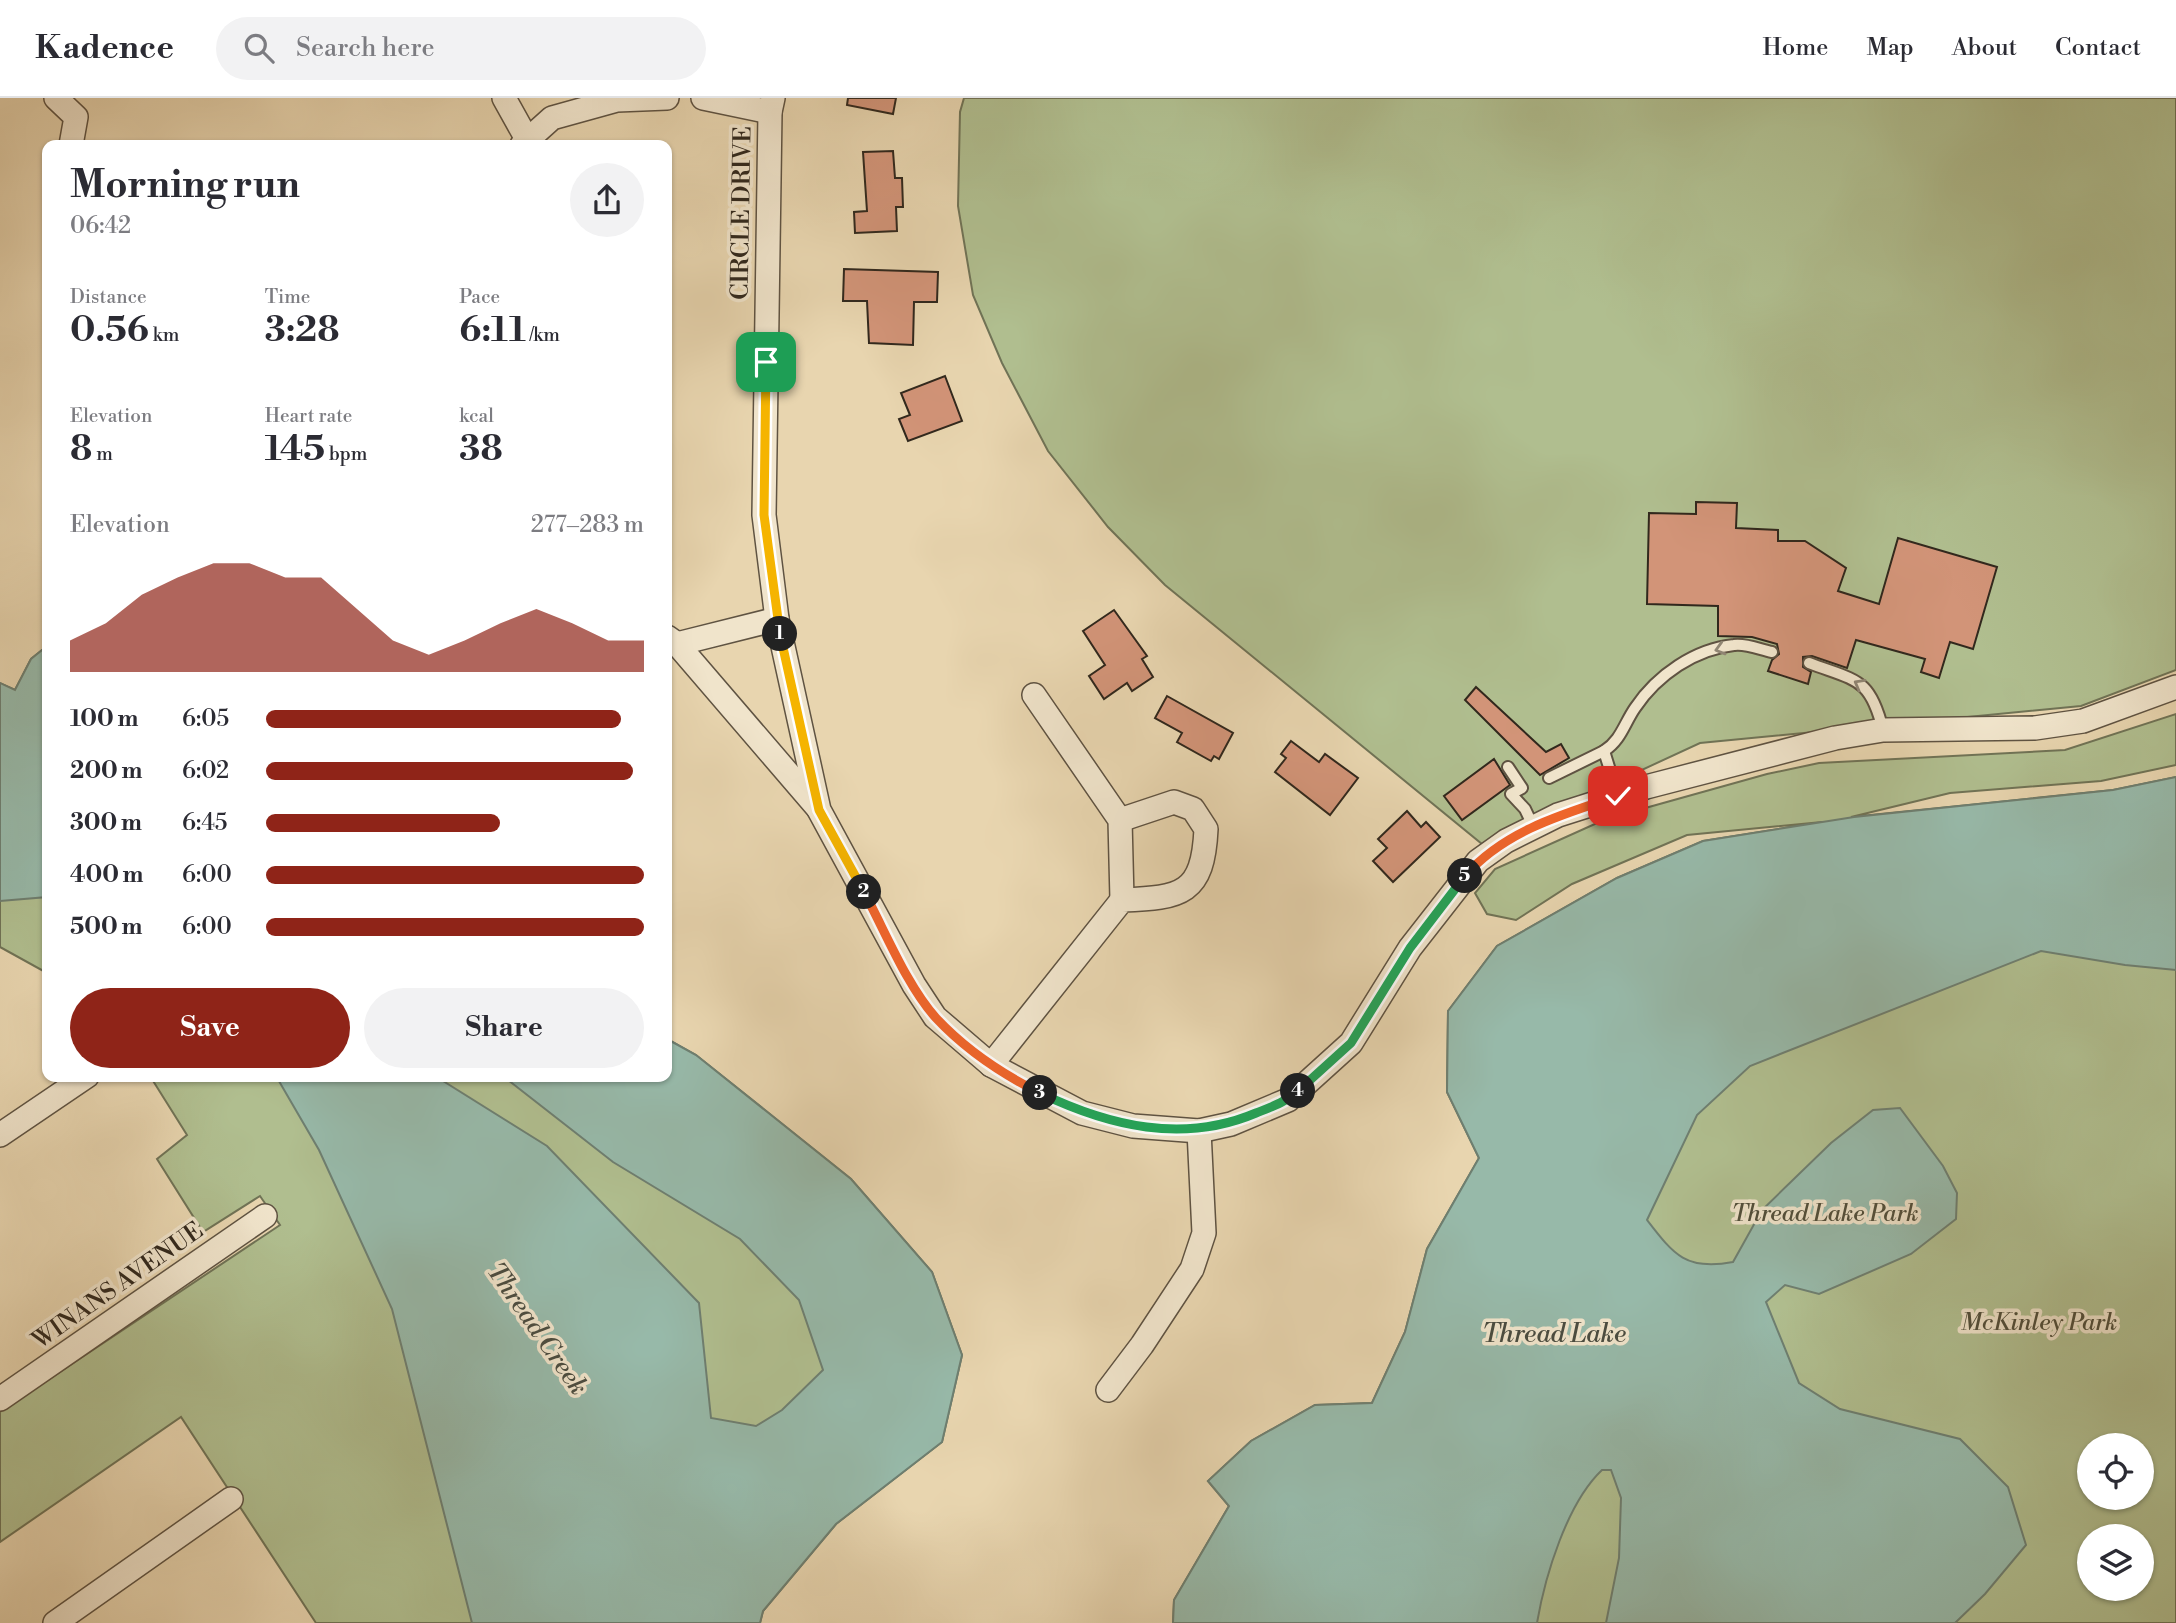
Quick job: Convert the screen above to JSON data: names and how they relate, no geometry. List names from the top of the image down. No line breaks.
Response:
{"streets":{"street":["CIRCLE DRIVE","WINANS AVENUE"]},"water":["Thread Creek","Thread Lake"],"parks":["Thread Lake Park","McKinley Park"],"page":{"header":"Kadence","search":"Search here","nav":["Home","Map","About","Contact"],"heading":["Morning run","06:42"],"stats":[["Distance","0.56 km"],["Time","3:28"],["Pace","6:11 /km"],["Elevation","8 m"],["Heart rate","145 bpm"],["kcal","38"]],"chart":["Elevation","277–283 m"],"pins":["1","5","2","4","3"],"list":[{"name":"100 m","note":"6:05"},{"name":"200 m","note":"6:02"},{"name":"300 m","note":"6:45"},{"name":"400 m","note":"6:00"},{"name":"500 m","note":"6:00"}],"buttons":["Save","Share"]}}
